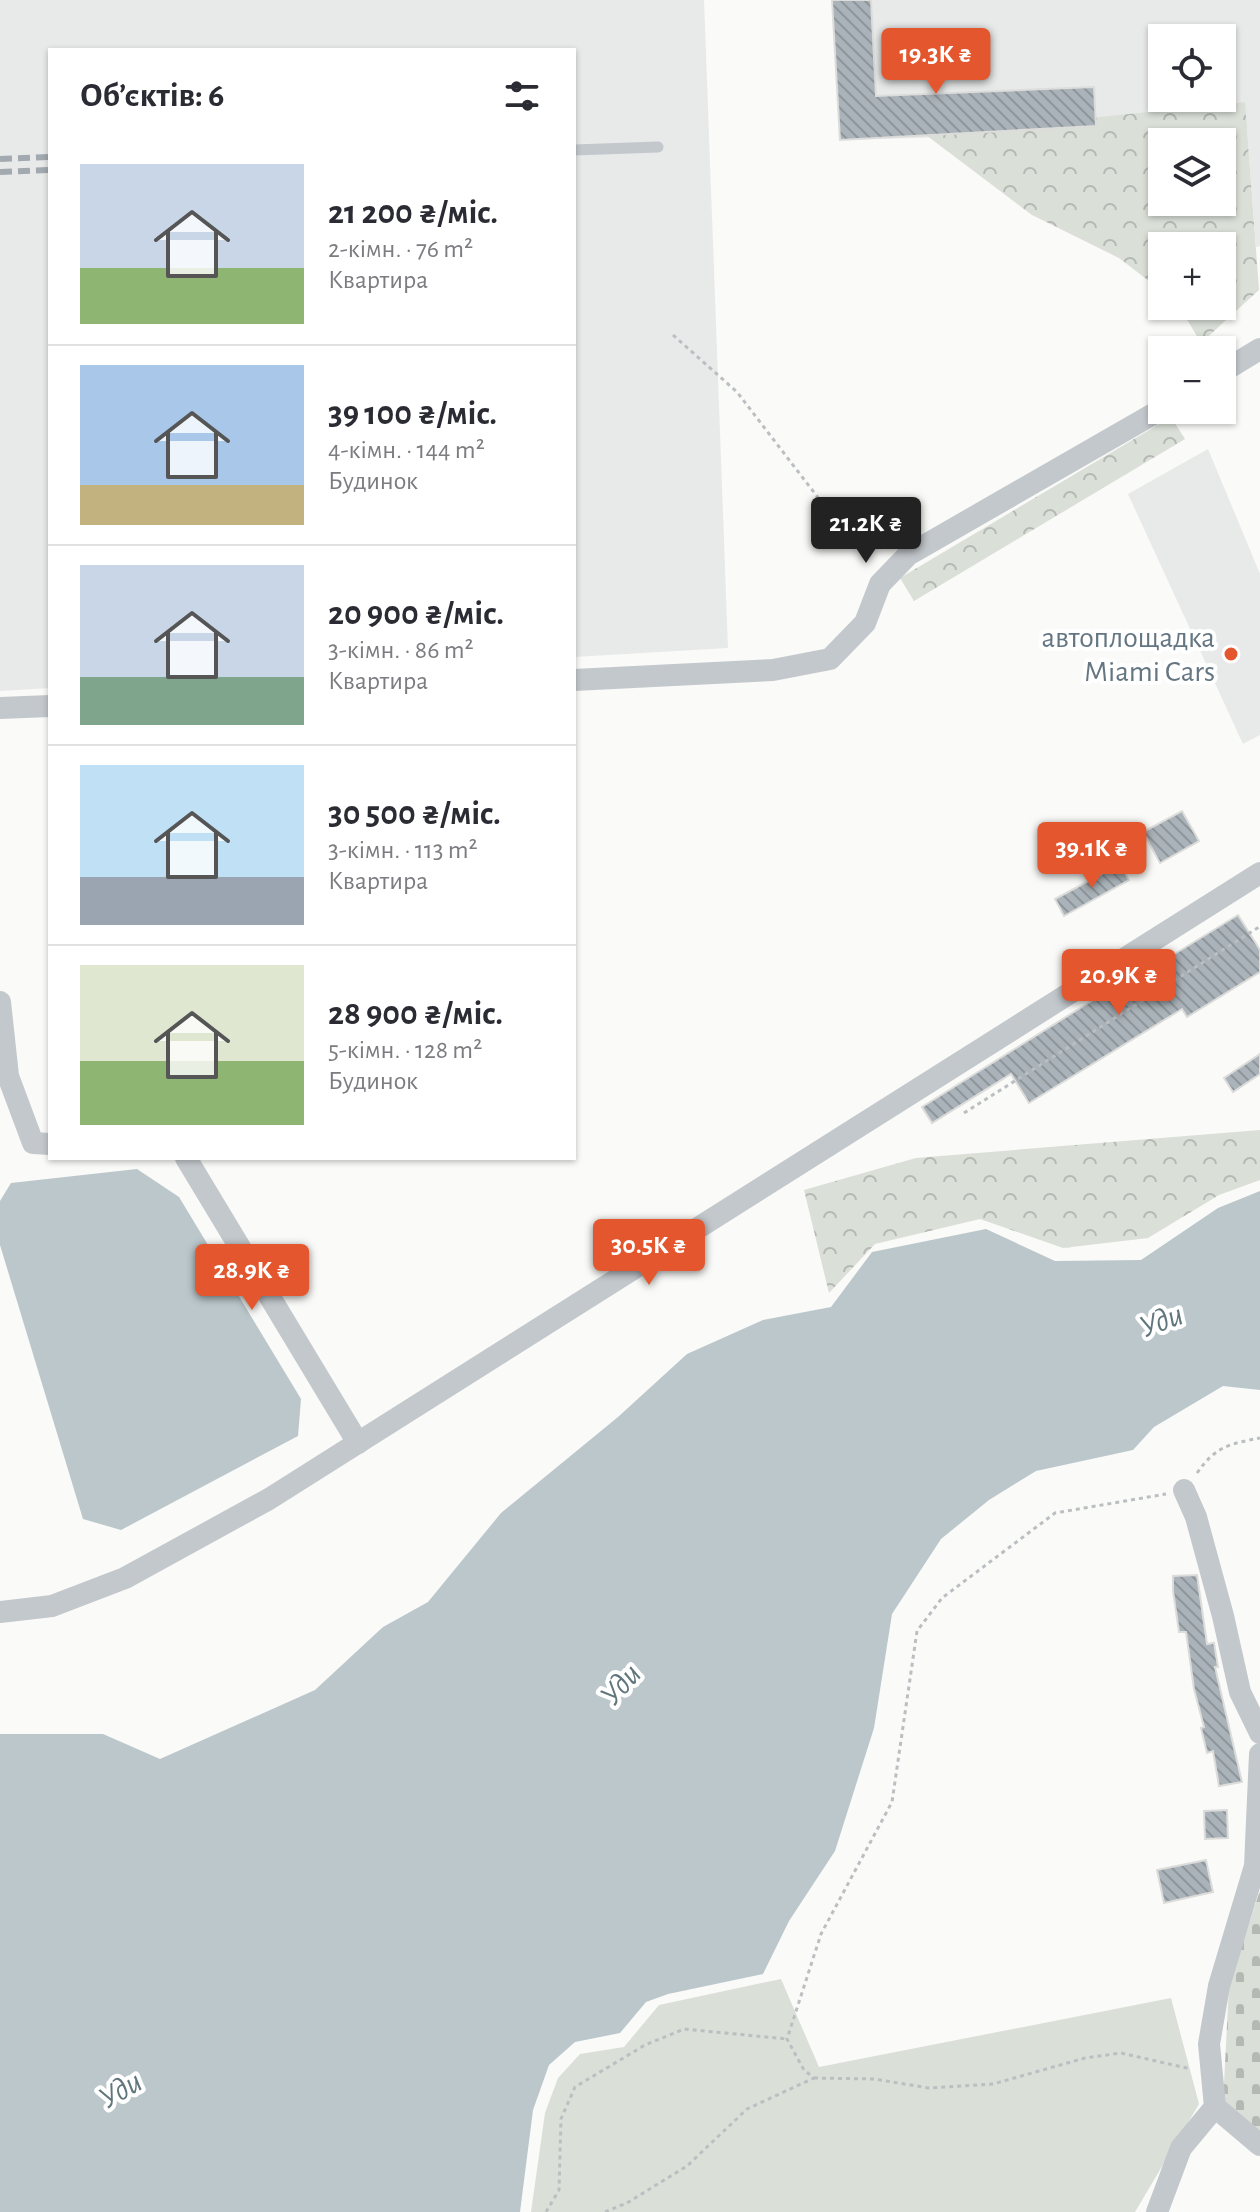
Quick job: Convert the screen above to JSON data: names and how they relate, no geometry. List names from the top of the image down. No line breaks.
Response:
{"water":["Уди"],"places":["автоплощадка Miami Cars"],"page":{"map_buttons":["+","−"],"price":["19.3K ₴","21.2K ₴","39.1K ₴","20.9K ₴","30.5K ₴","28.9K ₴"],"heading":"Об’єктів: 6","list":[{"name":"21 200 ₴/міс.","note":"2-кімн. · 76 m² · Квартира"},{"name":"39 100 ₴/міс.","note":"4-кімн. · 144 m² · Будинок"},{"name":"20 900 ₴/міс.","note":"3-кімн. · 86 m² · Квартира"},{"name":"30 500 ₴/міс.","note":"3-кімн. · 113 m² · Квартира"},{"name":"28 900 ₴/міс.","note":"5-кімн. · 128 m² · Будинок"}]}}
